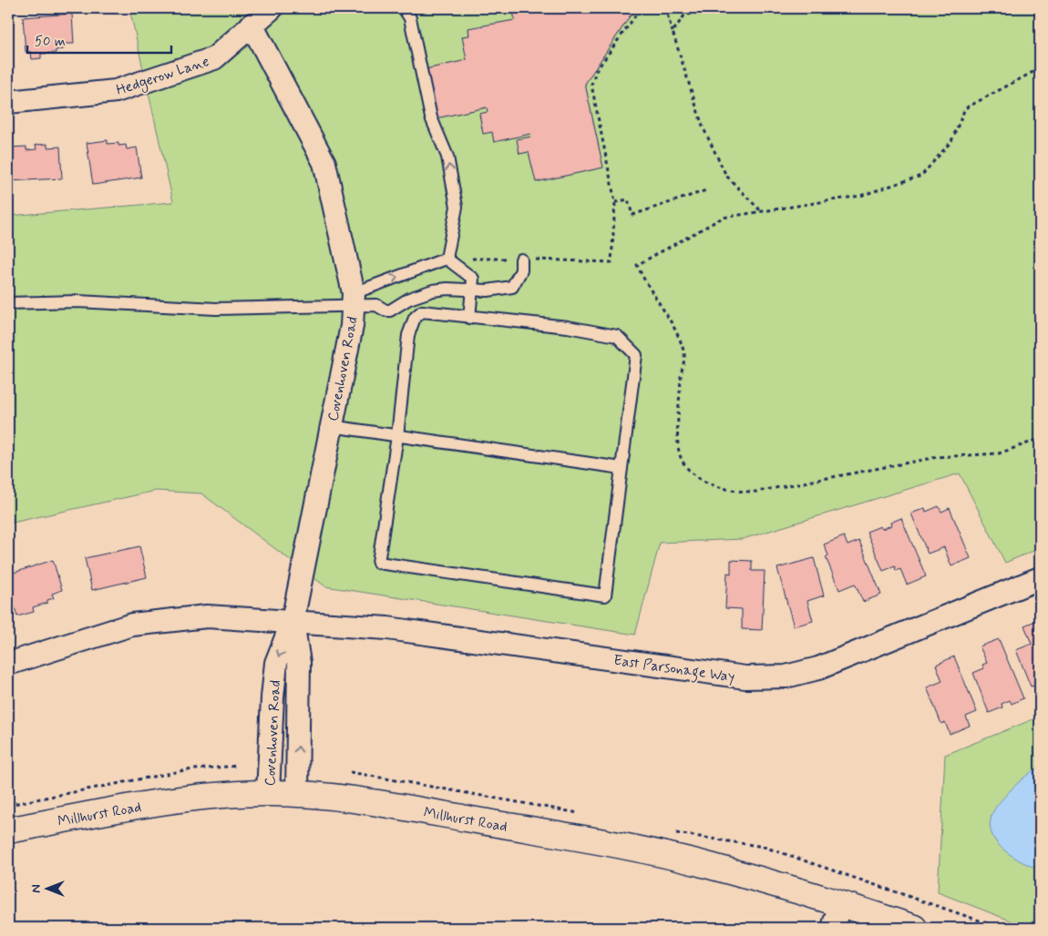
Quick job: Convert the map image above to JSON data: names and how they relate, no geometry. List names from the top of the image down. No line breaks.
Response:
{"streets":{"street":["Hedgerow Lane","Covenhoven Road","East Parsonage Way","Millhurst Road"]},"crossings":[["Hedgerow Lane","Covenhoven Road"],["Covenhoven Road","East Parsonage Way"],["Covenhoven Road","Millhurst Road"]],"scale_bar":"50 m","north":"left"}
